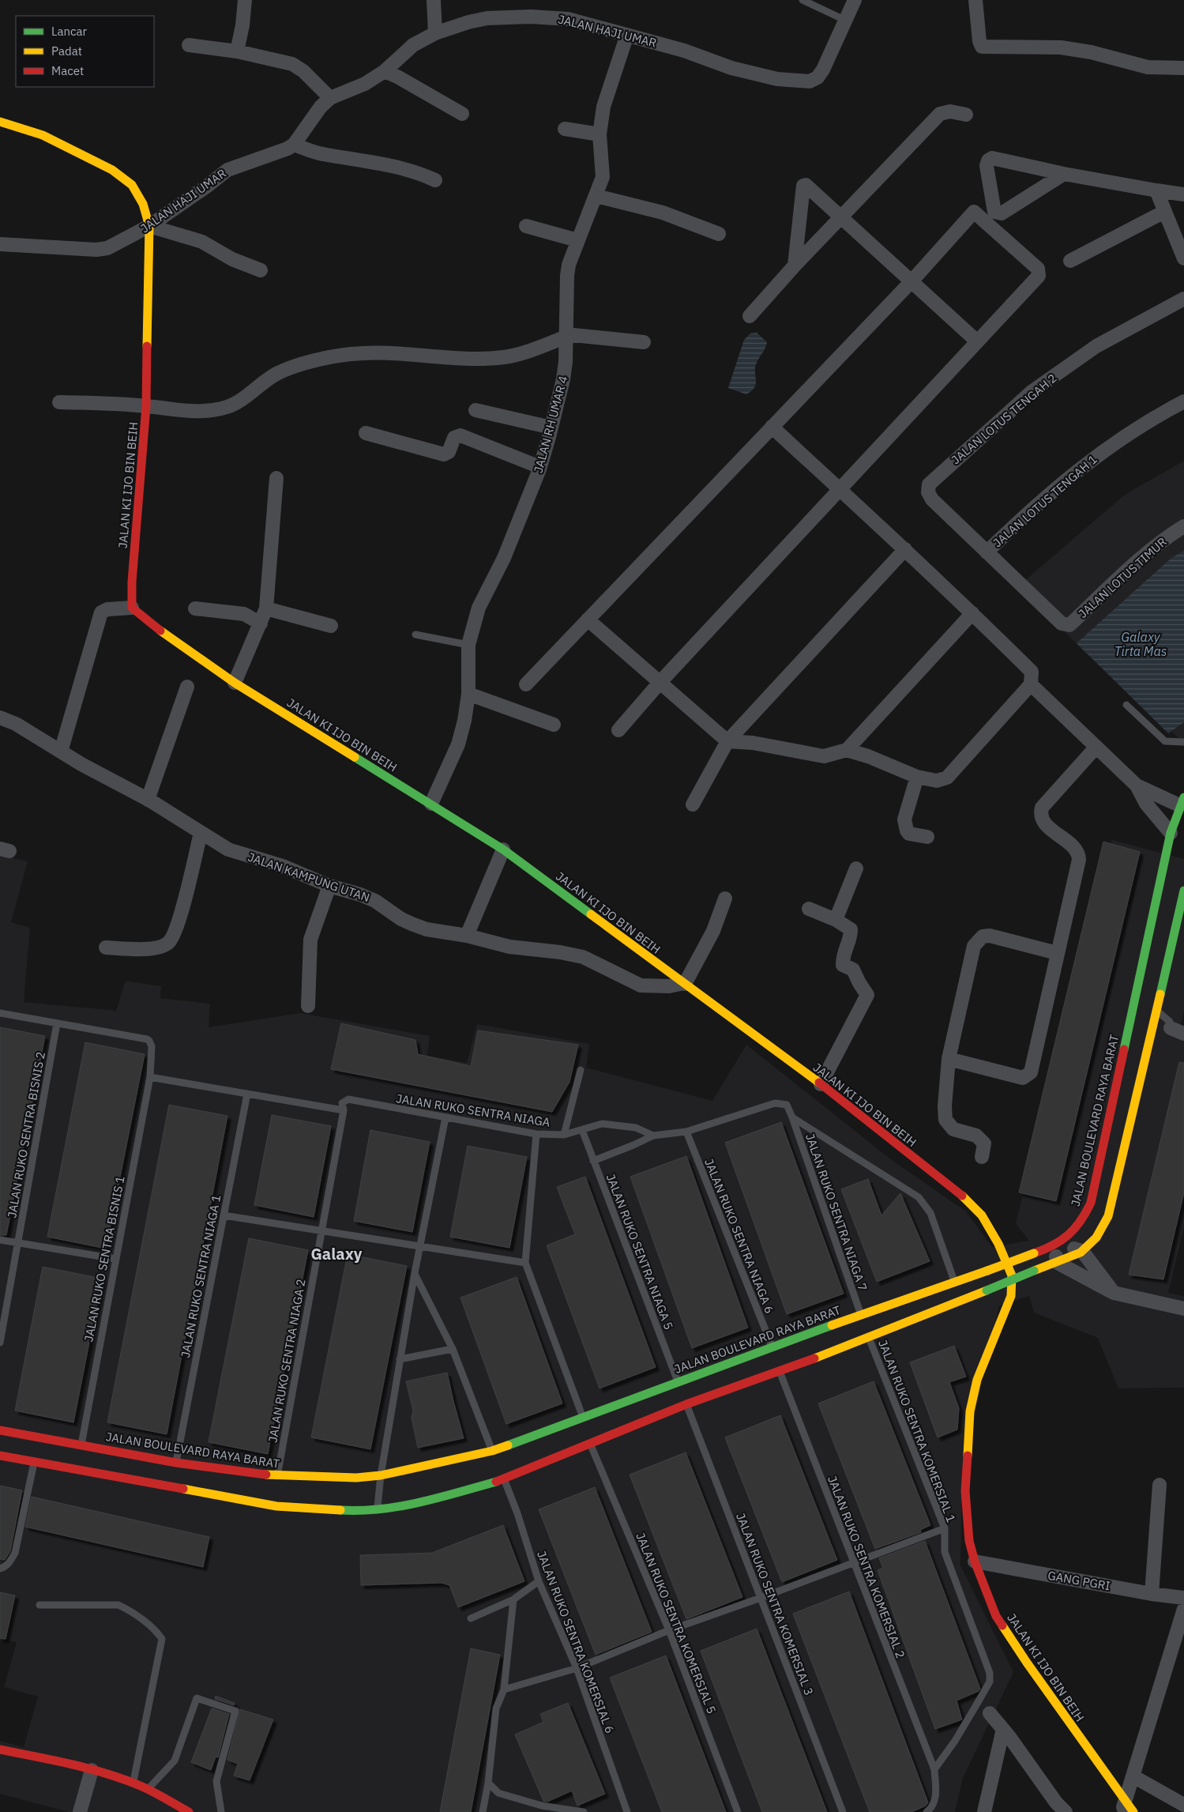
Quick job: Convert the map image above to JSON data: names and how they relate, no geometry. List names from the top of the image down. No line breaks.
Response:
{"streets":{"main road":["JALAN KI IJO BIN BEIH","JALAN BOULEVARD RAYA BARAT"],"street":["JALAN HAJI UMAR","JALAN LOTUS TENGAH 2","JALAN RH UMAR 4","JALAN LOTUS TENGAH 1","JALAN LOTUS TIMUR","JALAN KAMPUNG UTAN","GANG PGRI"],"lane":["JALAN RUKO SENTRA NIAGA","JALAN RUKO SENTRA BISNIS 2","JALAN RUKO SENTRA NIAGA 7","JALAN RUKO SENTRA NIAGA 6","JALAN RUKO SENTRA NIAGA 5","JALAN RUKO SENTRA BISNIS 1","JALAN RUKO SENTRA NIAGA 1","JALAN RUKO SENTRA NIAGA 2","JALAN RUKO SENTRA KOMERSIAL 1","JALAN RUKO SENTRA KOMERSIAL 2","JALAN RUKO SENTRA KOMERSIAL 3","JALAN RUKO SENTRA KOMERSIAL 5","JALAN RUKO SENTRA KOMERSIAL 6"]},"crossings":[["JALAN HAJI UMAR","JALAN RH UMAR 4"],["JALAN HAJI UMAR","JALAN KI IJO BIN BEIH"],["JALAN LOTUS TENGAH 2","JALAN LOTUS TENGAH 1"],["JALAN LOTUS TENGAH 2","JALAN LOTUS TIMUR"],["JALAN RH UMAR 4","JALAN KI IJO BIN BEIH"],["JALAN KI IJO BIN BEIH","JALAN KAMPUNG UTAN"],["JALAN KI IJO BIN BEIH","GANG PGRI"],["JALAN LOTUS TENGAH 1","JALAN LOTUS TIMUR"],["JALAN RUKO SENTRA NIAGA","JALAN RUKO SENTRA NIAGA 5"],["JALAN RUKO SENTRA NIAGA","JALAN RUKO SENTRA NIAGA 2"],["JALAN BOULEVARD RAYA BARAT","JALAN RUKO SENTRA NIAGA 7"],["JALAN BOULEVARD RAYA BARAT","JALAN RUKO SENTRA NIAGA 6"],["JALAN BOULEVARD RAYA BARAT","JALAN RUKO SENTRA NIAGA 5"],["JALAN BOULEVARD RAYA BARAT","JALAN RUKO SENTRA BISNIS 1"],["JALAN BOULEVARD RAYA BARAT","JALAN RUKO SENTRA NIAGA 1"],["JALAN BOULEVARD RAYA BARAT","JALAN RUKO SENTRA NIAGA 2"],["JALAN BOULEVARD RAYA BARAT","JALAN RUKO SENTRA KOMERSIAL 1"],["JALAN BOULEVARD RAYA BARAT","JALAN RUKO SENTRA KOMERSIAL 2"],["JALAN BOULEVARD RAYA BARAT","JALAN RUKO SENTRA KOMERSIAL 3"],["JALAN BOULEVARD RAYA BARAT","JALAN RUKO SENTRA KOMERSIAL 5"],["JALAN BOULEVARD RAYA BARAT","JALAN RUKO SENTRA KOMERSIAL 6"],["JALAN RUKO SENTRA BISNIS 2","JALAN RUKO SENTRA BISNIS 1"],["JALAN RUKO SENTRA KOMERSIAL 1","JALAN RUKO SENTRA KOMERSIAL 2"]],"districts":["Galaxy"],"water":["Galaxy Tirta Mas"],"legend":["Lancar","Padat","Macet"]}
